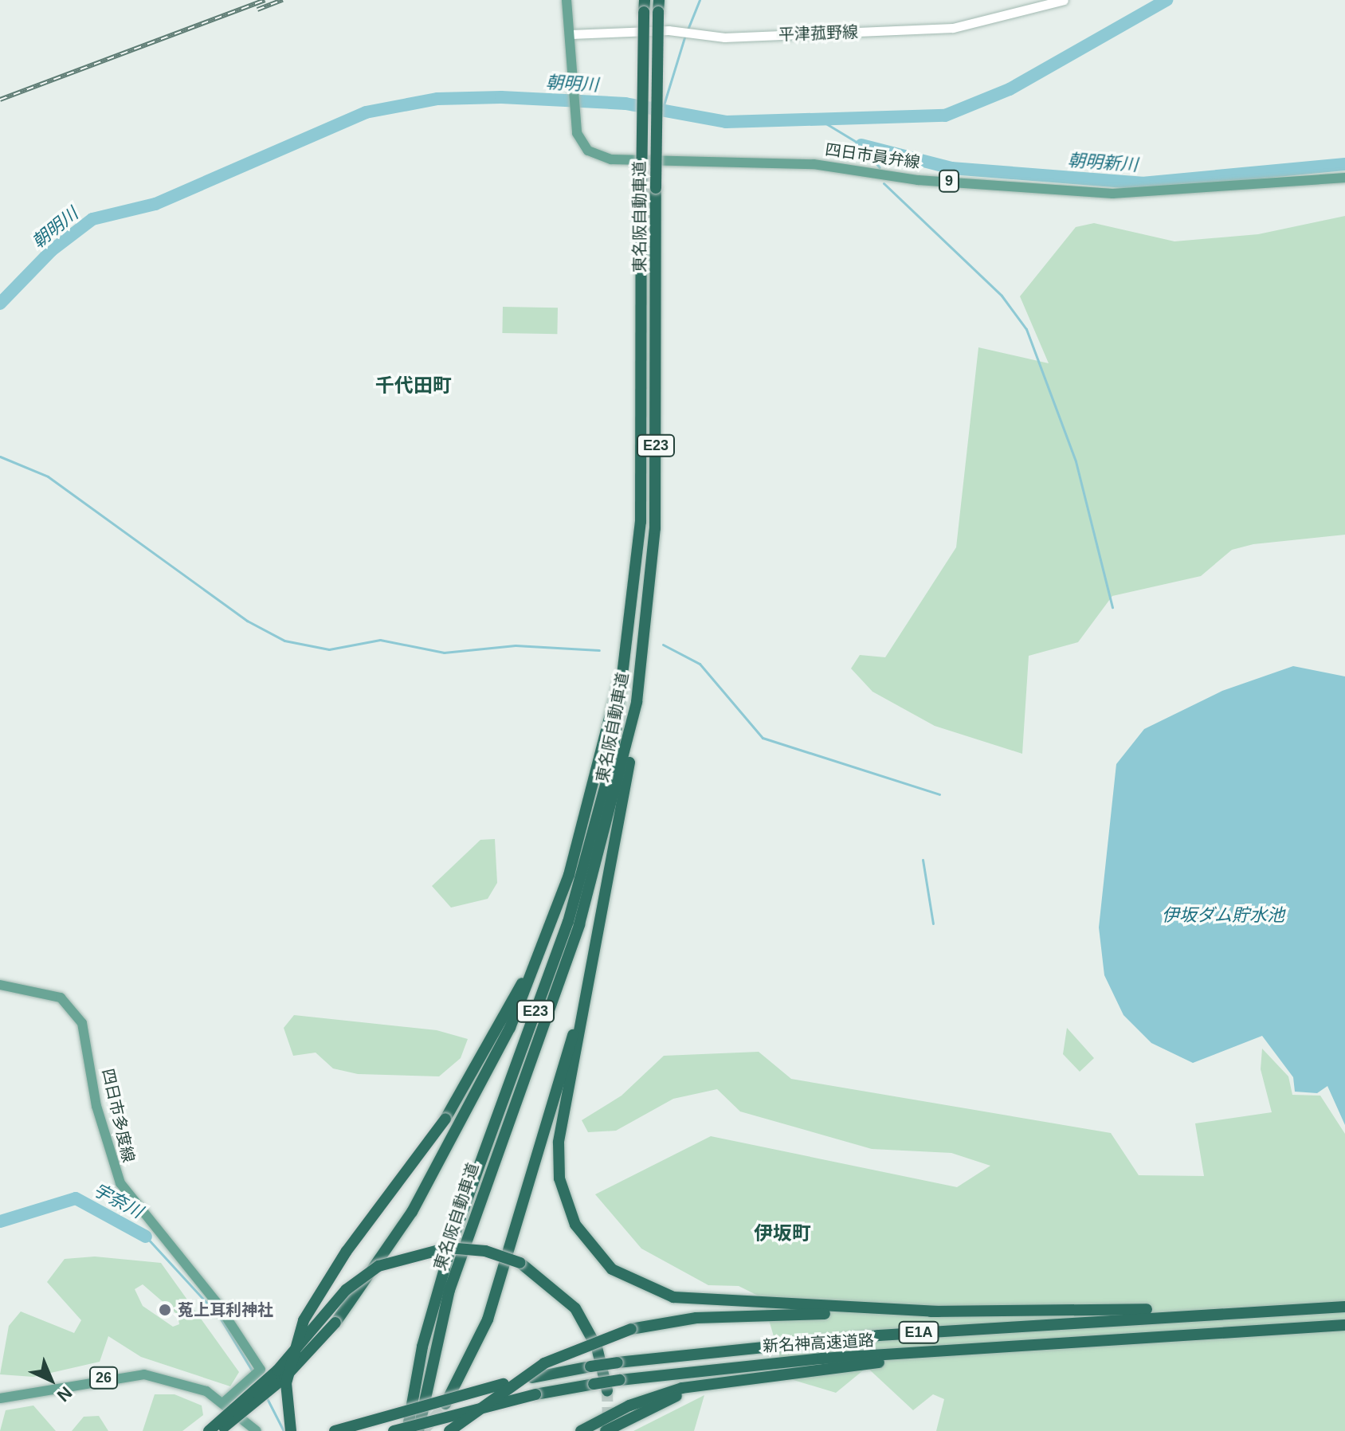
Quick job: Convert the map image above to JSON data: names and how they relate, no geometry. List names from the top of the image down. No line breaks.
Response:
{"streets":{"highway":["東名阪自動車道","E23","E1A","新名神高速道路"],"main road":["平津菰野線","四日市員弁線","9","四日市多度線","26"]},"crossings":[["平津菰野線","四日市員弁線"],["東名阪自動車道","E1A"],["東名阪自動車道","新名神高速道路"],["四日市多度線","26"],["E1A","新名神高速道路"]],"districts":["千代田町","伊坂町"],"water":["朝明川","朝明新川","伊坂ダム貯水池","宇奈川"],"places":["菟上耳利神社"],"north":"bottom right"}
